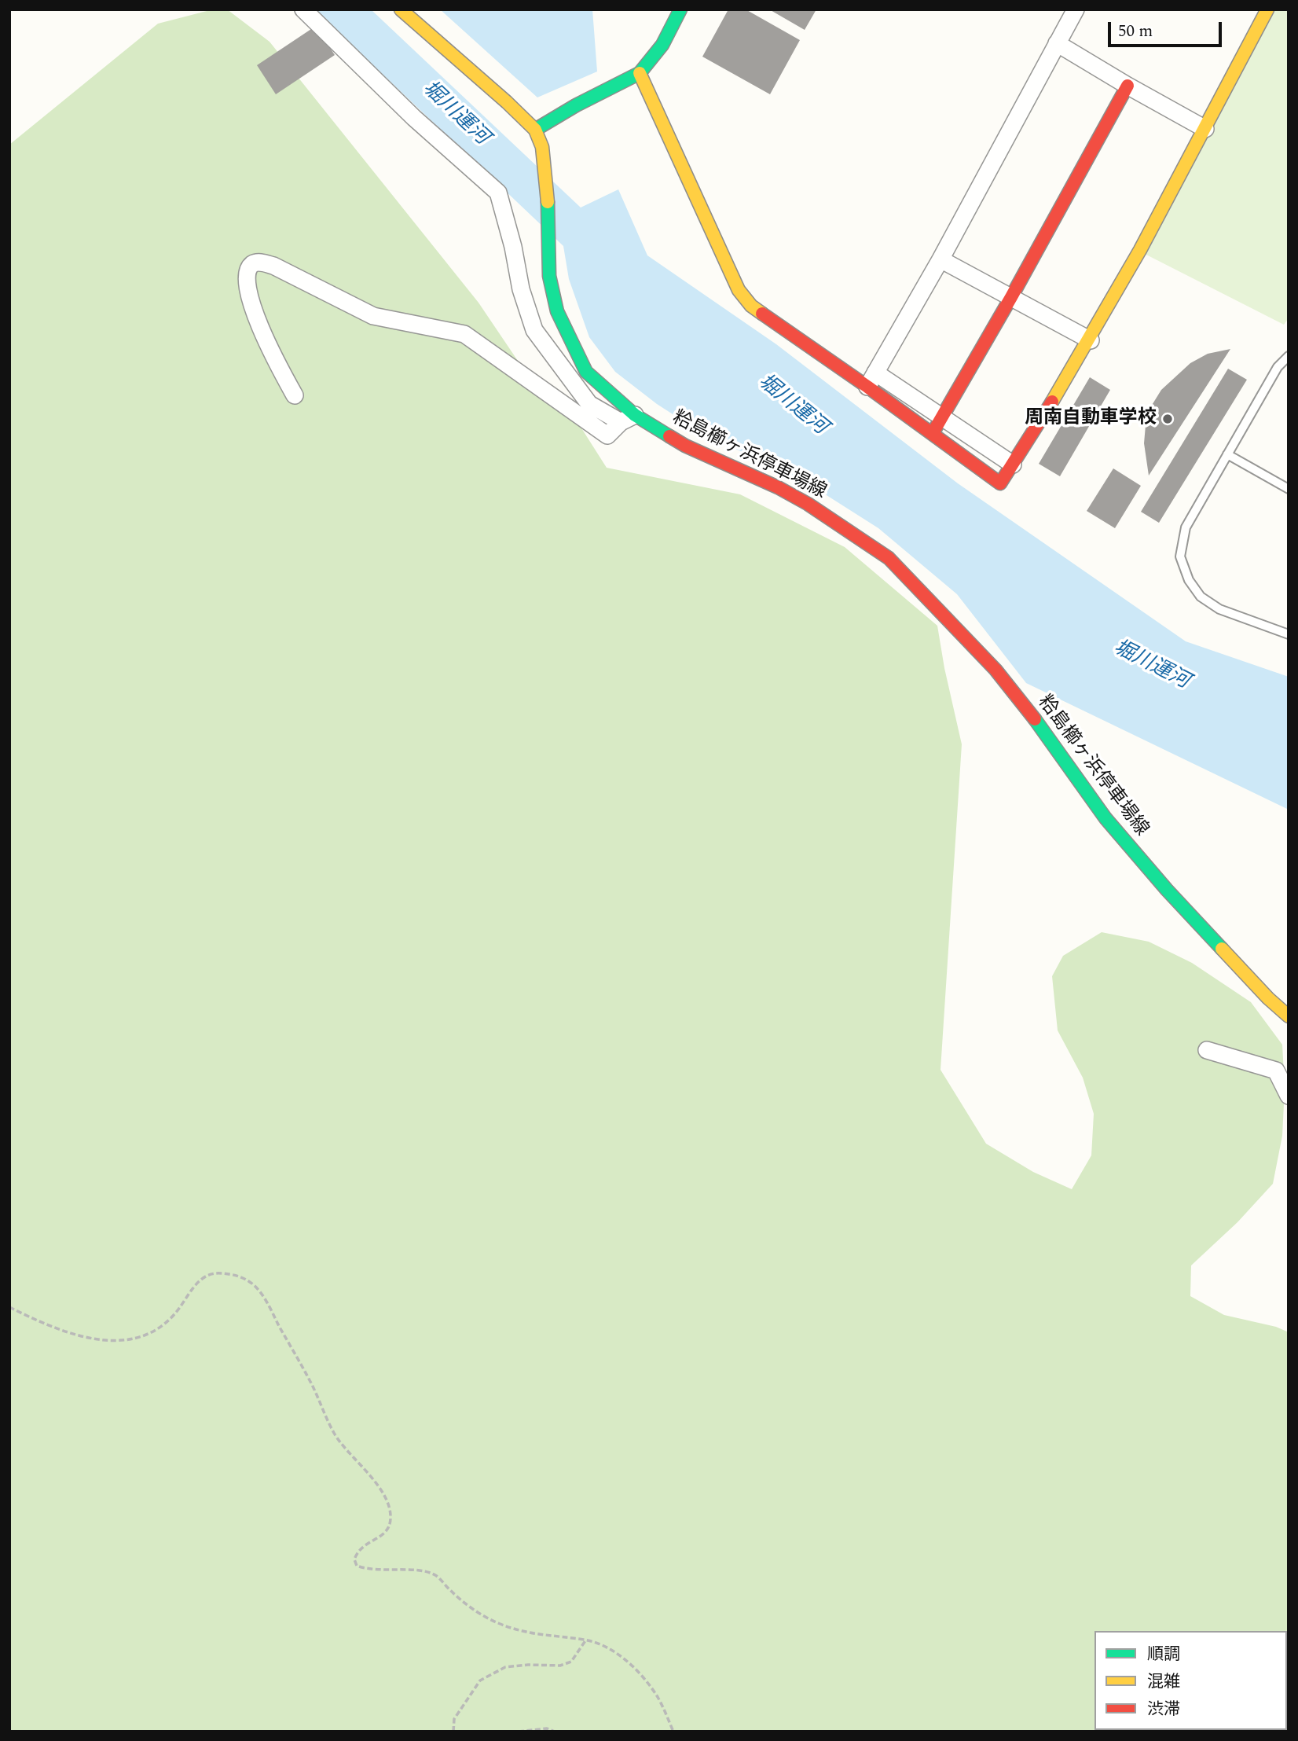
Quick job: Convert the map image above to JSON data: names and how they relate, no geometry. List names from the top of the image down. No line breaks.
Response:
{"streets":{"street":["粭島櫛ヶ浜停車場線"]},"water":["堀川運河"],"places":["周南自動車学校"],"legend":["順調","混雑","渋滞"],"scale_bar":"50 m"}
